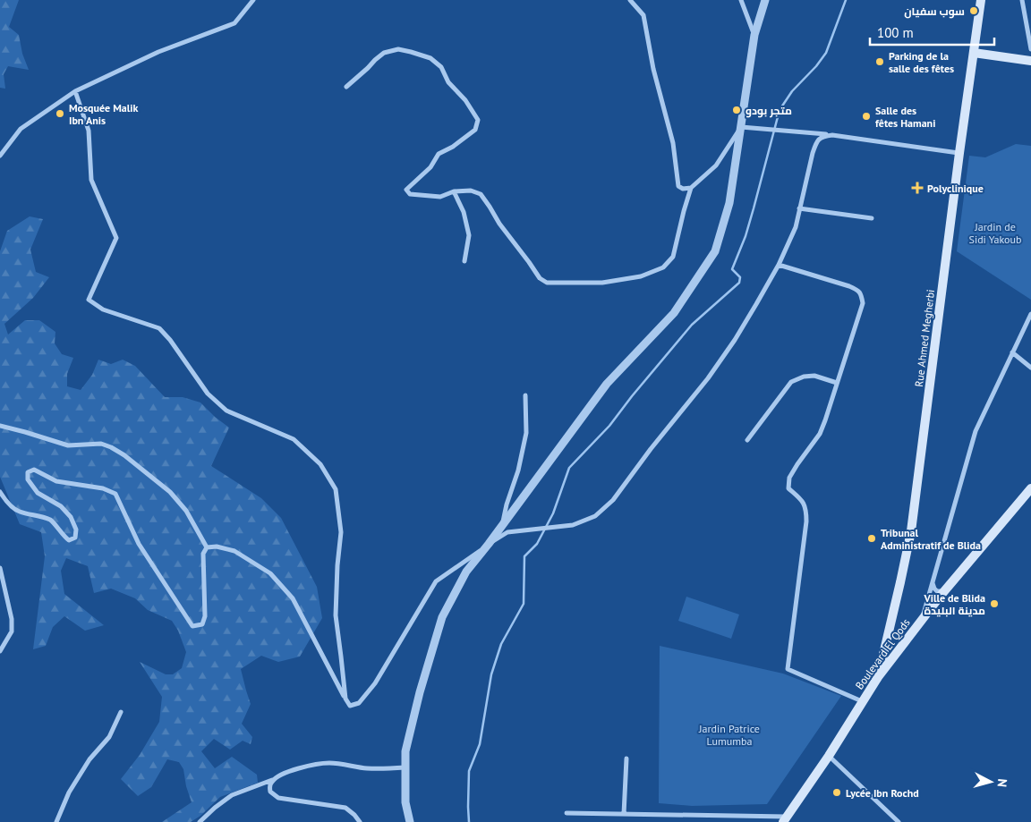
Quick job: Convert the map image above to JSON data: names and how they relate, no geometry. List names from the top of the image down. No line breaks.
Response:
{"streets":{"main road":["Rue Ahmed Megherbi","Boulevard El Qods"]},"crossings":[["Rue Ahmed Megherbi","Boulevard El Qods"]],"parks":["Jardin de Sidi Yakoub","Jardin Patrice Lumumba"],"places":{"other":["سوب سفيان","Parking de la salle des fêtes","متجر بودو","Mosquée Malik Ibn Anis","Salle des fêtes Hamani","Tribunal Administratif de Blida","Ville de Blida مدينة البليدة","Lycée Ibn Rochd"],"health":["Polyclinique"]},"scale_bar":"100 m","north":"right"}
